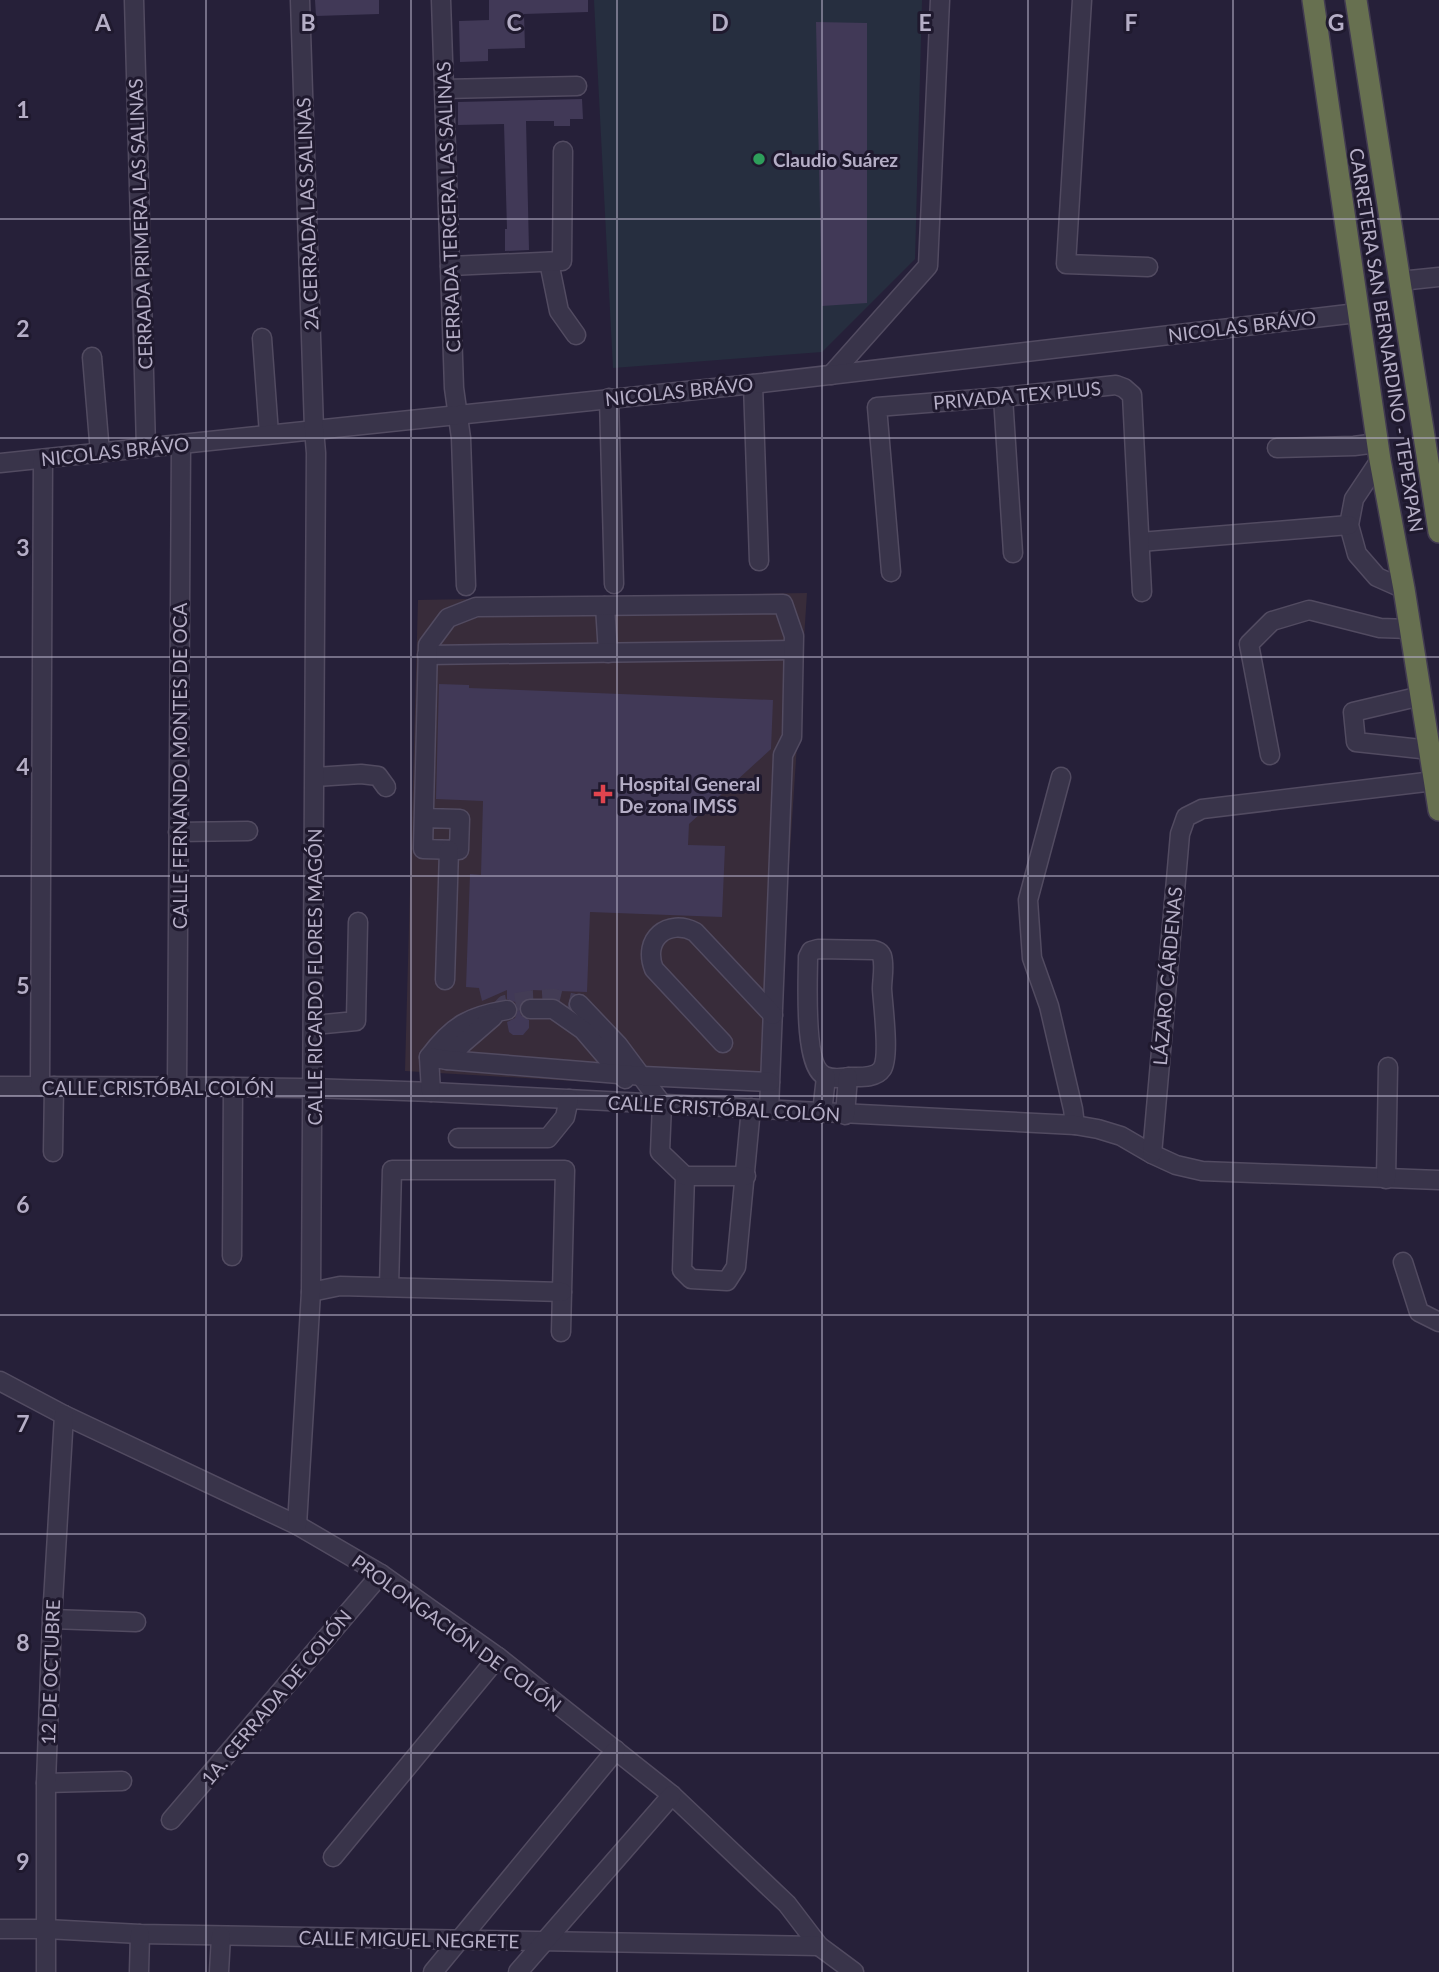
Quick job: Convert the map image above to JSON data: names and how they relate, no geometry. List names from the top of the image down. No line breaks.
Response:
{"streets":{"highway":["CARRETERA SAN BERNARDINO - TEPEXPAN"],"street":["CERRADA TERCERA LAS SALINAS","2A CERRADA LAS SALINAS","CERRADA PRIMERA LAS SALINAS","NICOLAS BRÁVO","PRIVADA TEX PLUS","CALLE FERNANDO MONTES DE OCA","LÁZARO CÁRDENAS","CALLE RICARDO FLORES MAGÓN","CALLE CRISTÓBAL COLÓN","PROLONGACIÓN DE COLÓN","12 DE OCTUBRE","1A. CERRADA DE COLÓN","CALLE MIGUEL NEGRETE"]},"crossings":[["CERRADA TERCERA LAS SALINAS","NICOLAS BRÁVO"],["2A CERRADA LAS SALINAS","NICOLAS BRÁVO"],["2A CERRADA LAS SALINAS","CALLE RICARDO FLORES MAGÓN"],["CERRADA PRIMERA LAS SALINAS","NICOLAS BRÁVO"],["NICOLAS BRÁVO","CARRETERA SAN BERNARDINO - TEPEXPAN"],["NICOLAS BRÁVO","CALLE FERNANDO MONTES DE OCA"],["NICOLAS BRÁVO","CALLE RICARDO FLORES MAGÓN"],["CARRETERA SAN BERNARDINO - TEPEXPAN","LÁZARO CÁRDENAS"],["CALLE FERNANDO MONTES DE OCA","CALLE CRISTÓBAL COLÓN"],["LÁZARO CÁRDENAS","CALLE CRISTÓBAL COLÓN"],["CALLE RICARDO FLORES MAGÓN","CALLE CRISTÓBAL COLÓN"],["CALLE RICARDO FLORES MAGÓN","PROLONGACIÓN DE COLÓN"],["PROLONGACIÓN DE COLÓN","12 DE OCTUBRE"],["PROLONGACIÓN DE COLÓN","1A. CERRADA DE COLÓN"],["PROLONGACIÓN DE COLÓN","CALLE MIGUEL NEGRETE"],["12 DE OCTUBRE","CALLE MIGUEL NEGRETE"]],"places":{"other":["Claudio Suárez"],"health":["Hospital General De zona IMSS"]},"grid":{"columns":["A","B","C","D","E","F","G"],"rows":["1","2","3","4","5","6","7","8","9"]}}
